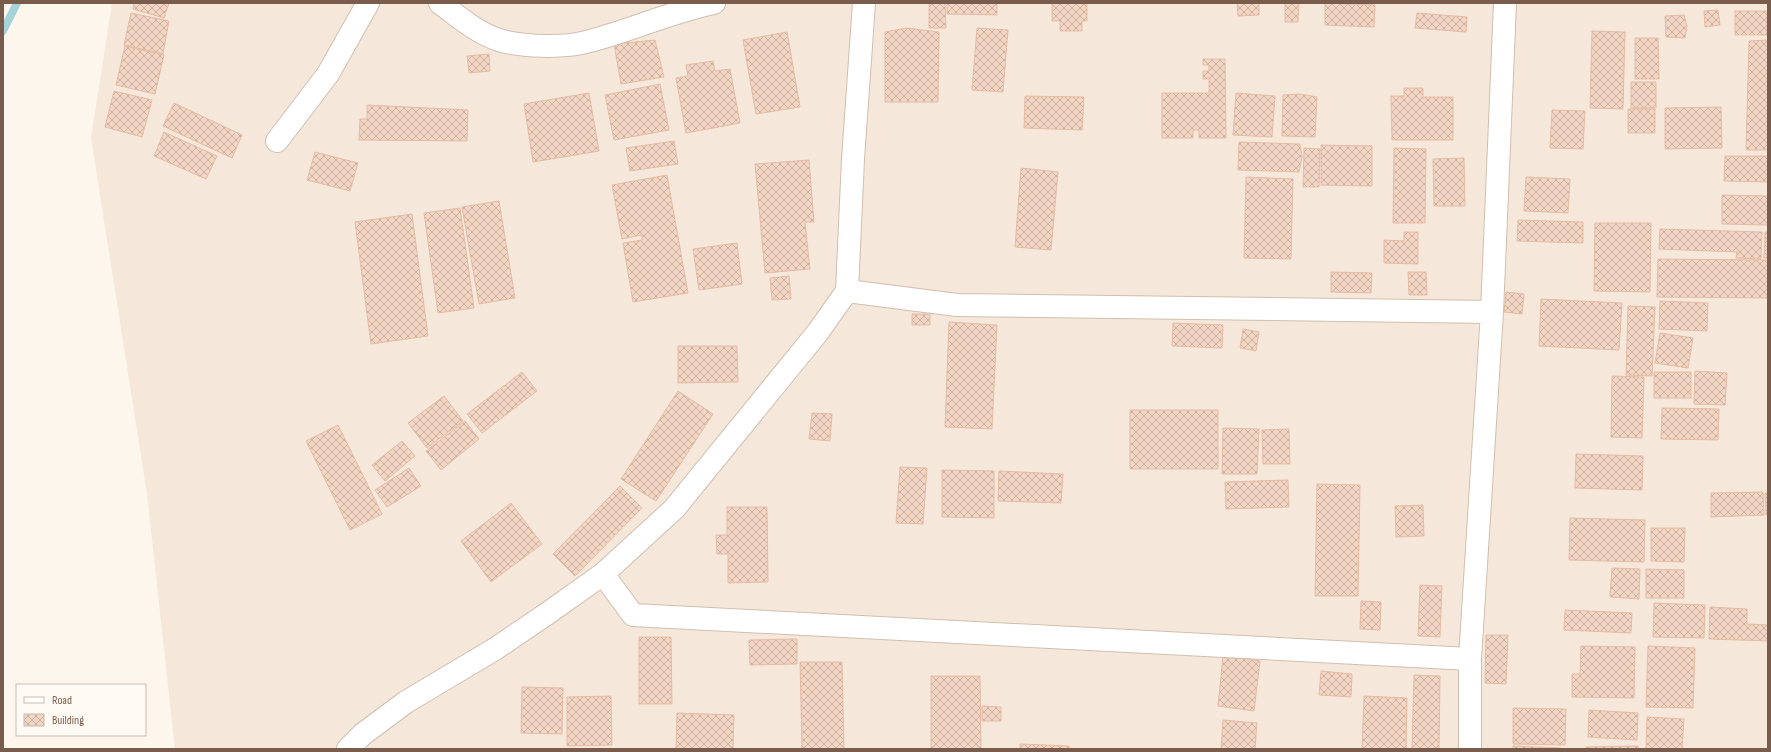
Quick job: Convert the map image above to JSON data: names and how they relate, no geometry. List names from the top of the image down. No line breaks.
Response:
{"legend":["Road","Building"]}
